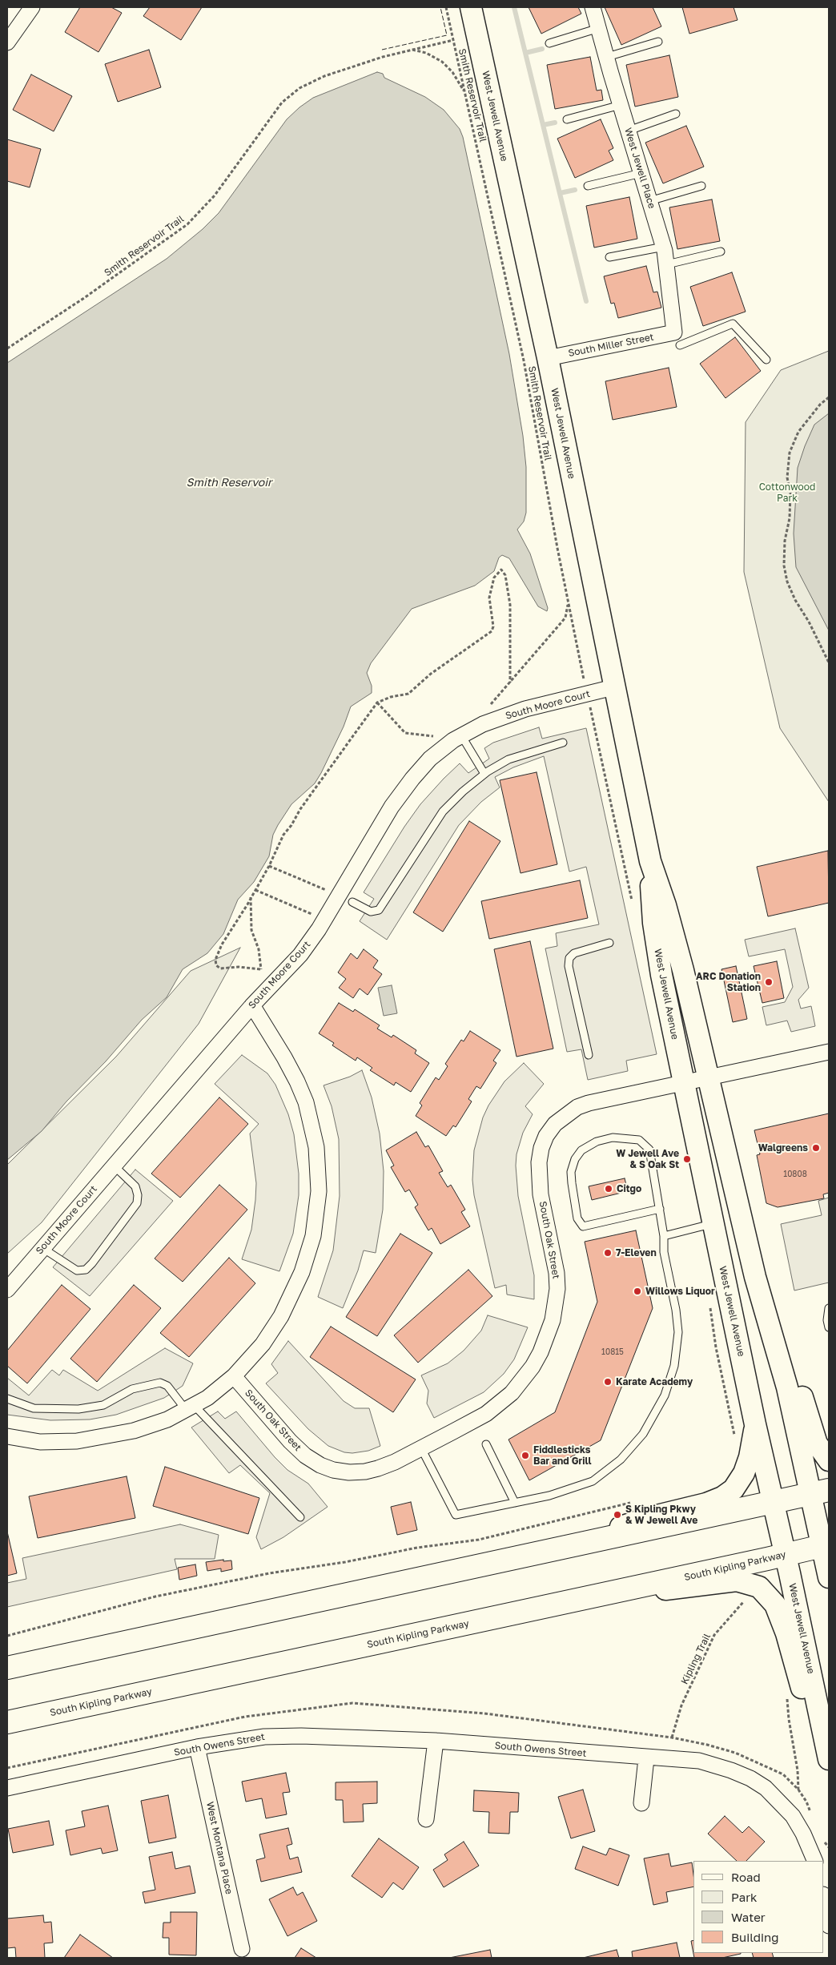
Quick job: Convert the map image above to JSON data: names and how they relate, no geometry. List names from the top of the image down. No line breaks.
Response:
{"streets":{"main road":["West Jewell Avenue","South Kipling Parkway"],"street":["West Jewell Place","South Miller Street","South Moore Court","South Oak Street","South Owens Street","West Montana Place"],"path":["Smith Reservoir Trail","Kipling Trail"]},"crossings":[["West Jewell Avenue","South Miller Street"],["West Jewell Avenue","South Moore Court"],["West Jewell Avenue","South Oak Street"],["West Jewell Avenue","South Kipling Parkway"],["West Jewell Place","South Miller Street"],["South Owens Street","West Montana Place"]],"water":["Smith Reservoir"],"parks":["Cottonwood Park"],"places":["ARC Donation Station","Walgreens","W Jewell Ave & S Oak St","Citgo","7-Eleven","Willows Liquor","Karate Academy","Fiddlesticks Bar and Grill","S Kipling Pkwy & W Jewell Ave"],"house_numbers":["10808","10815"],"legend":["Road","Park","Water","Building"]}
